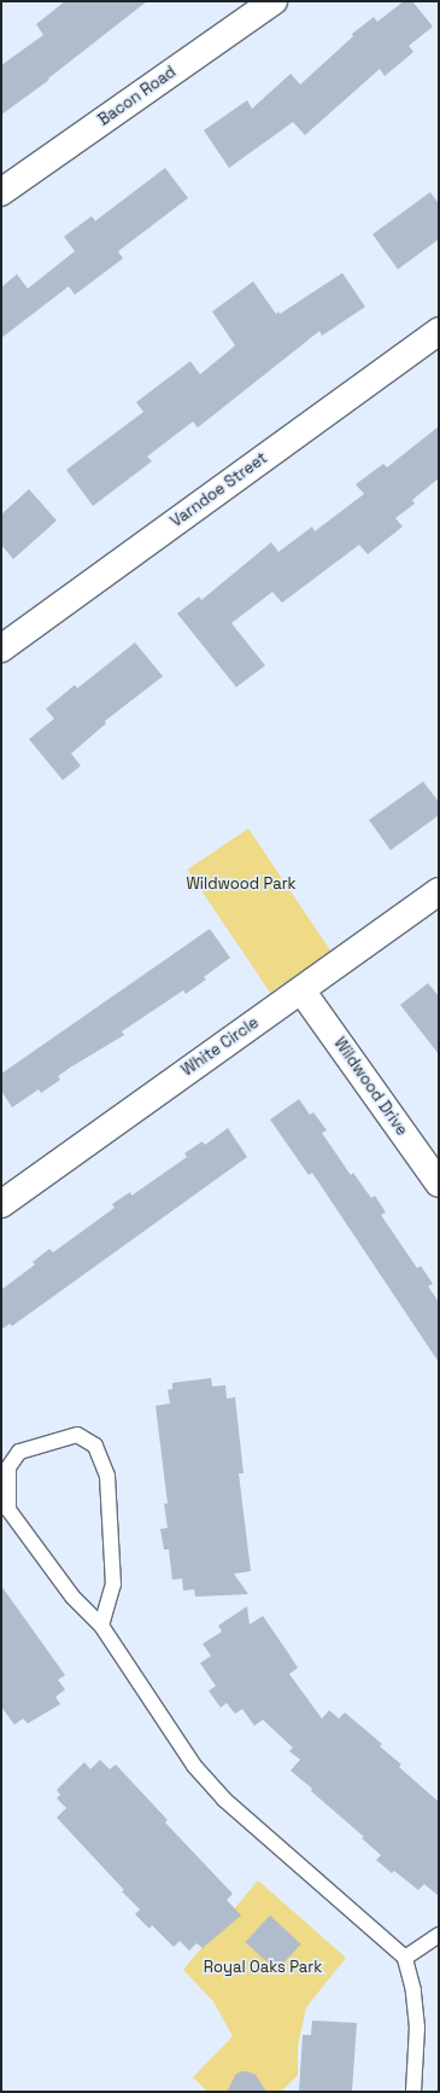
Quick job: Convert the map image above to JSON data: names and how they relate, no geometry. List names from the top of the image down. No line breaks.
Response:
{"streets":{"street":["Bacon Road","Varndoe Street","White Circle","Wildwood Drive"]},"crossings":[["White Circle","Wildwood Drive"]],"parks":["Wildwood Park","Royal Oaks Park"]}
